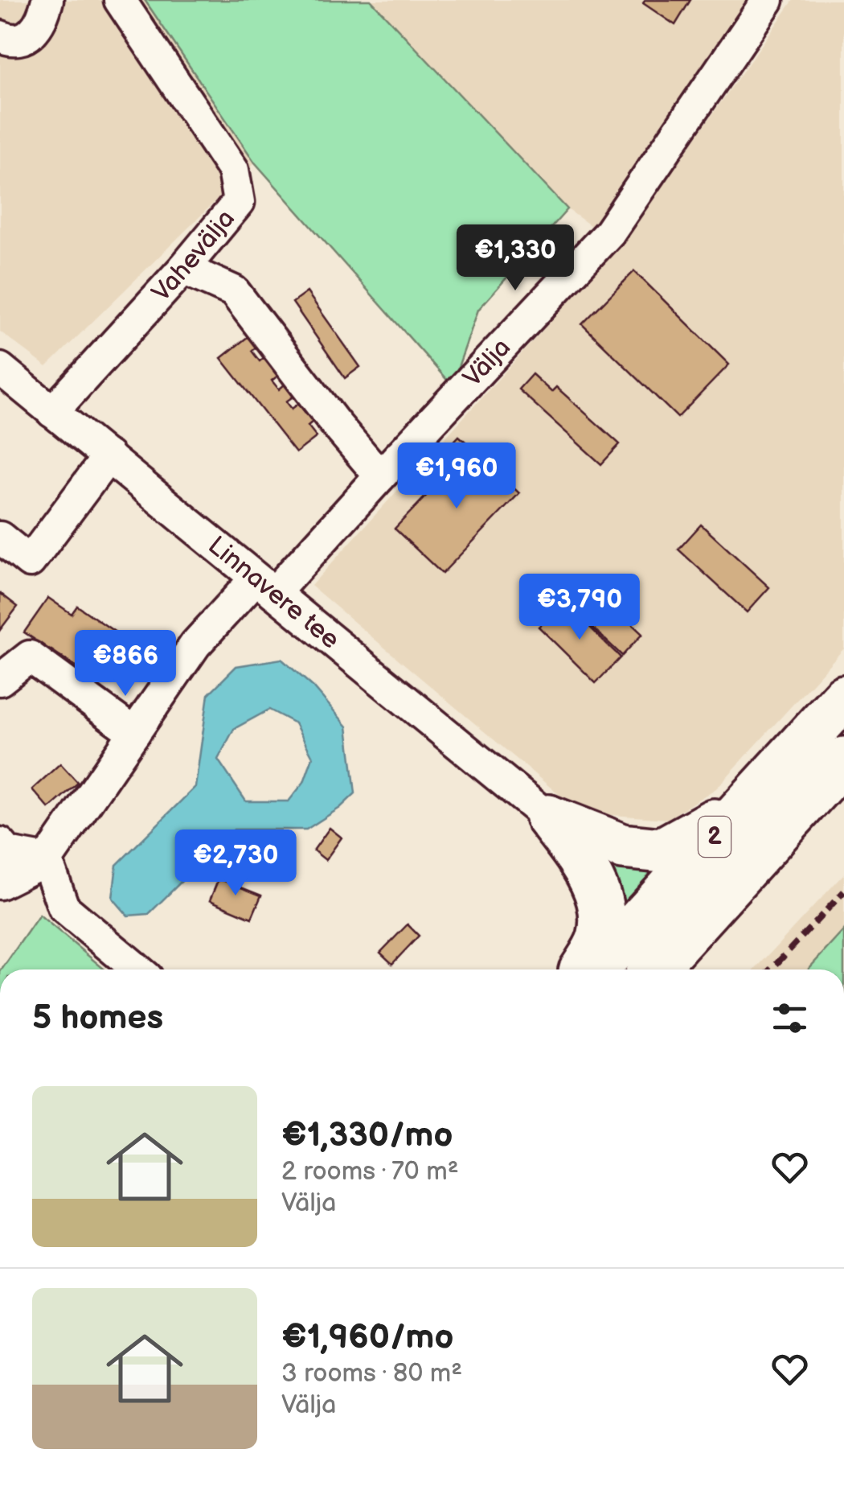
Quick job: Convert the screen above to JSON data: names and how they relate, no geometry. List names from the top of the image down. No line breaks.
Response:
{"streets":{"highway":["2"],"street":["Vahevälja","Välja","Linnavere tee"]},"crossings":[["Vahevälja","Linnavere tee"],["Välja","Linnavere tee"]],"page":{"price":["€1,330","€1,960","€3,790","€866","€2,730"],"heading":"5 homes","list":[{"name":"€1,330/mo","note":"2 rooms · 70 m² · Välja"},{"name":"€1,960/mo","note":"3 rooms · 80 m² · Välja"}]}}
